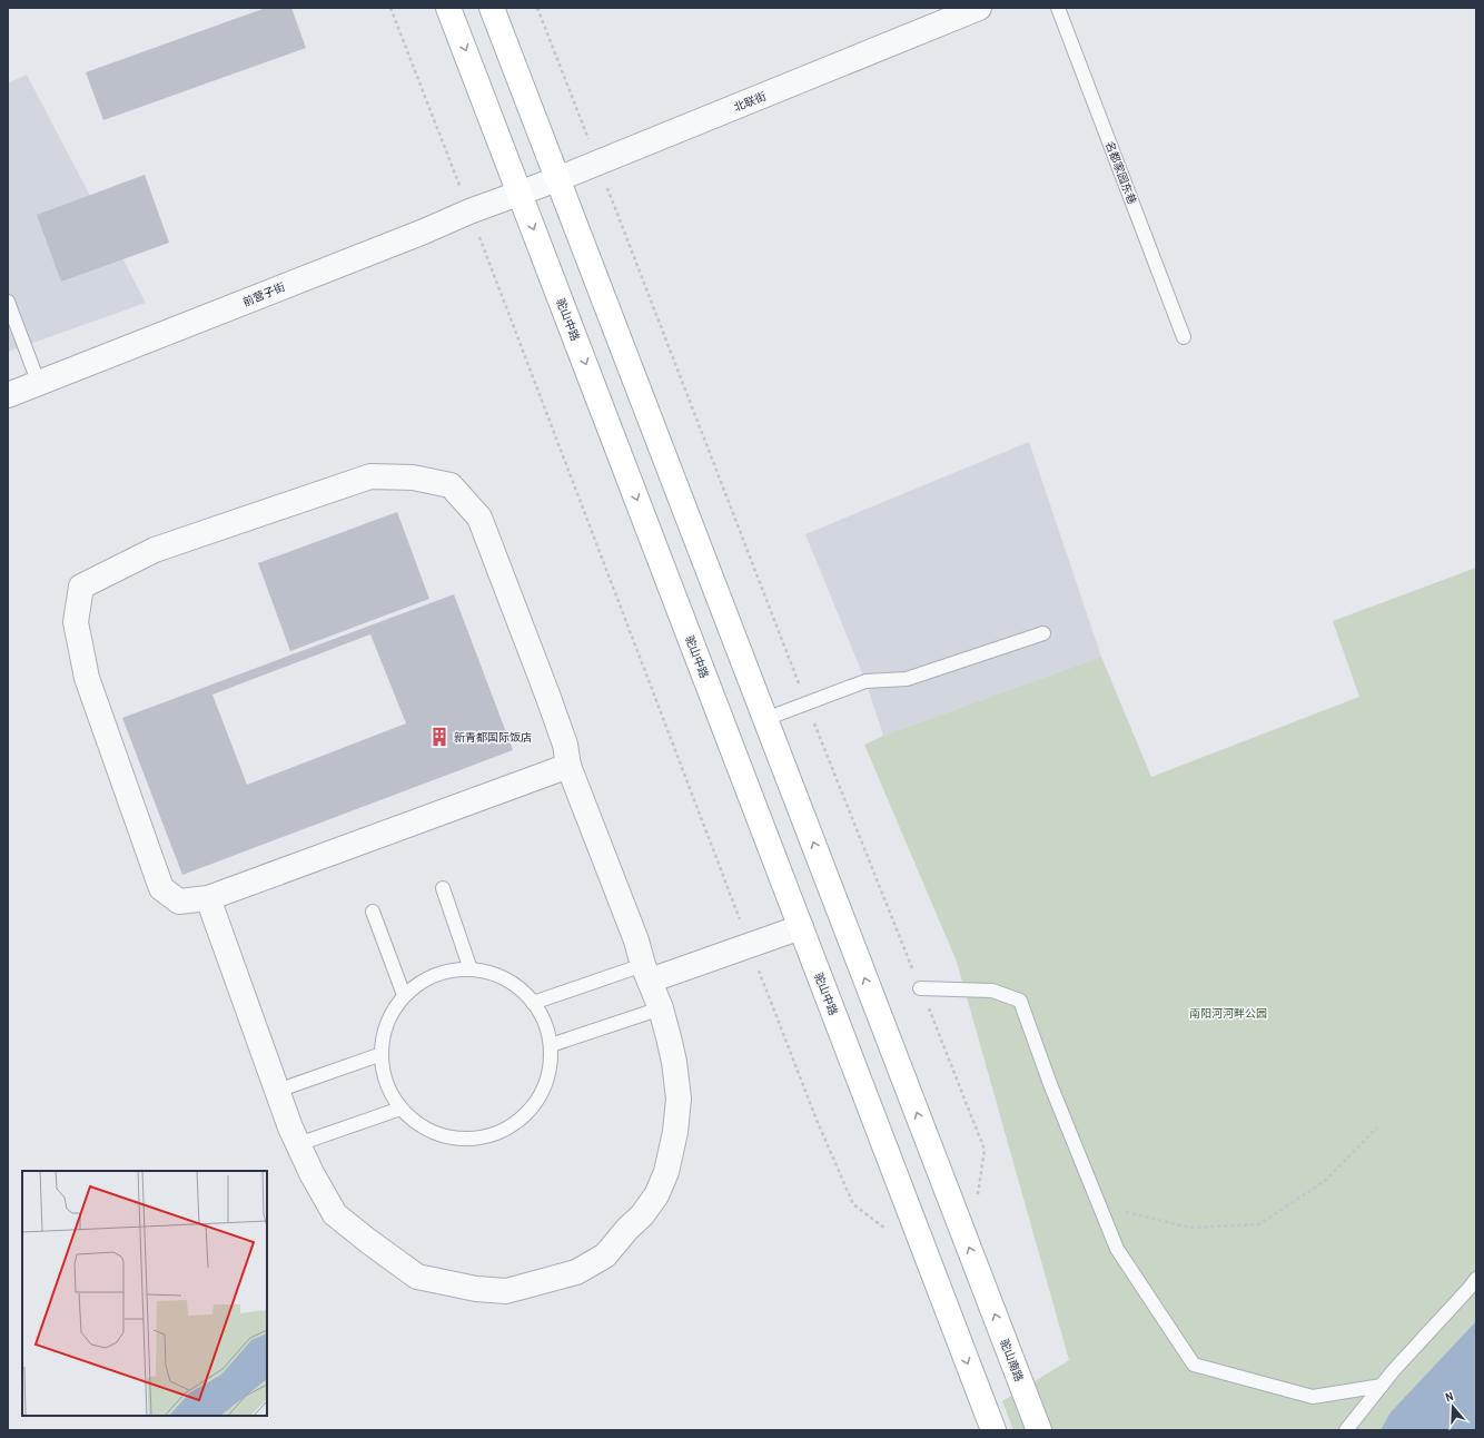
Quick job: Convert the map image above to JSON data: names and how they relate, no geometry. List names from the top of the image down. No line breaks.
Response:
{"streets":{"main road":["驼山中路","驼山南路"],"street":["北联街","前营子街"],"lane":["名都家园东巷"]},"crossings":[["北联街","前营子街"],["北联街","驼山中路"],["前营子街","驼山中路"]],"one_way":["驼山南路"],"parks":["南阳河河畔公园"],"places":{"building":["新青都国际饭店"]},"north":"top"}
